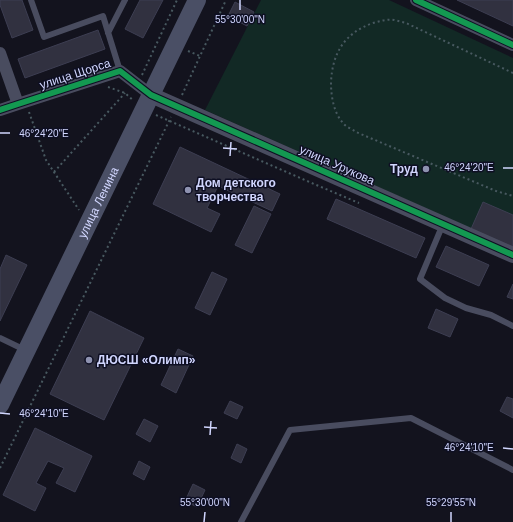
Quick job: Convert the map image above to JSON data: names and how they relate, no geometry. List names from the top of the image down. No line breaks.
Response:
{"streets":{"main road":["улица Ленина"],"street":["улица Щорса","улица Урукова"]},"crossings":[["улица Щорса","улица Урукова"],["улица Щорса","улица Ленина"],["улица Урукова","улица Ленина"]],"places":["Труд","Дом детского творчества","ДЮСШ «Олимп»"],"coordinates":["55°30'00\"N","46°24'20\"E","46°24'10\"E","55°29'55\"N"]}
